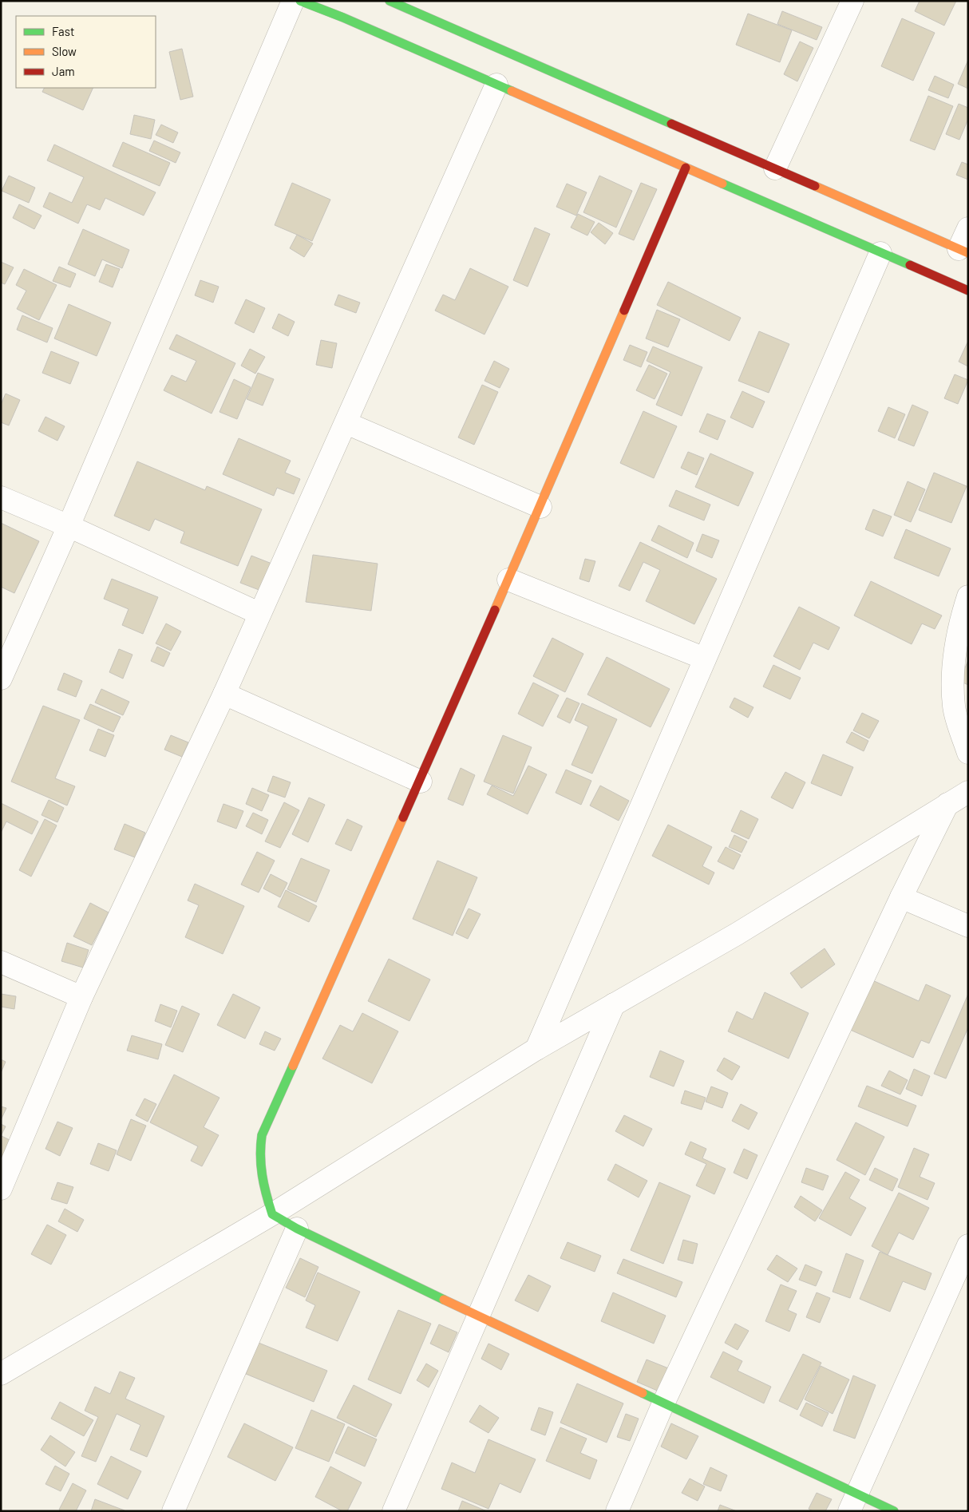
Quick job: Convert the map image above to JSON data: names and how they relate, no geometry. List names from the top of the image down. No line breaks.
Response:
{"legend":["Fast","Slow","Jam"]}
